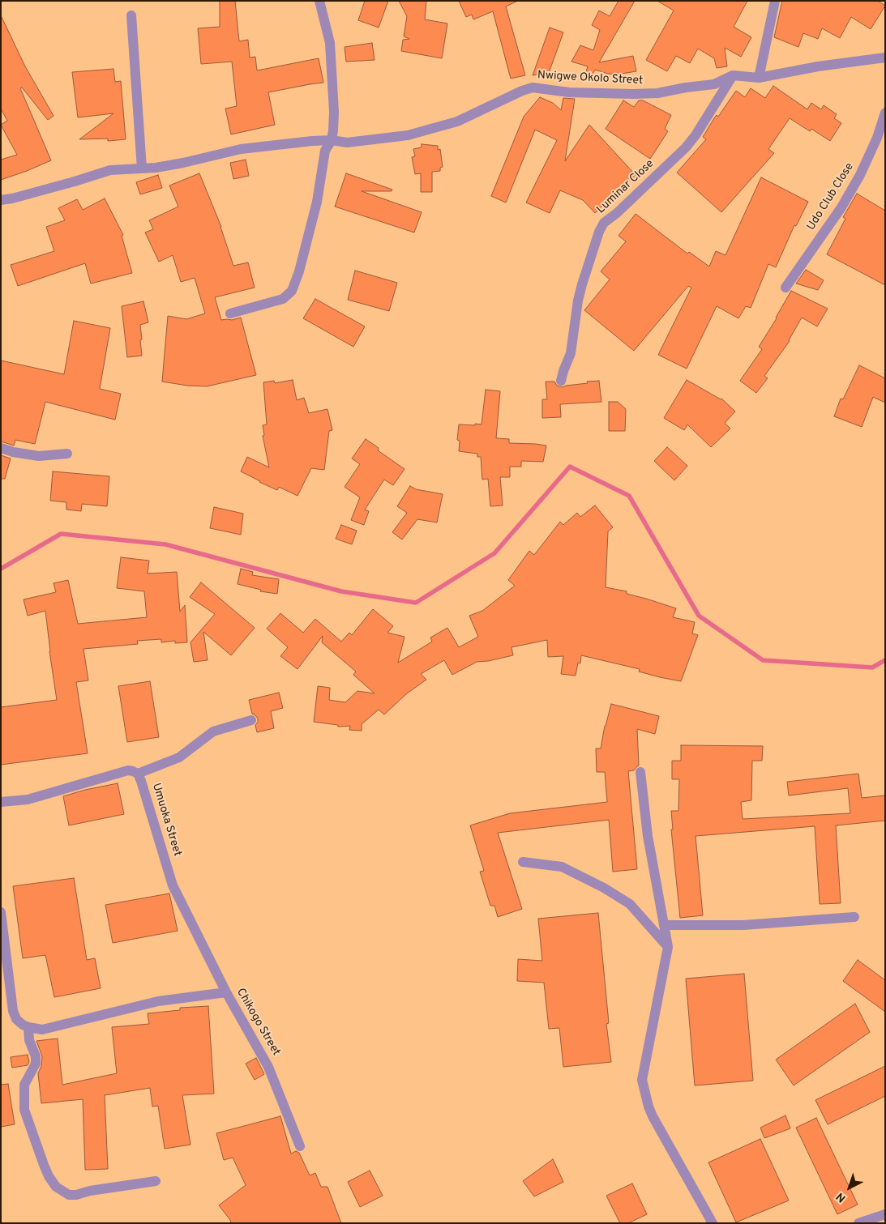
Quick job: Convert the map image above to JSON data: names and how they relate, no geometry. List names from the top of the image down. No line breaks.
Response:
{"streets":{"street":["Nwigwe Okolo Street","Luminar Close","Udo Club Close","Umuoka Street","Chikogo Street"]},"crossings":[["Nwigwe Okolo Street","Luminar Close"],["Umuoka Street","Chikogo Street"]],"north":"bottom left"}
